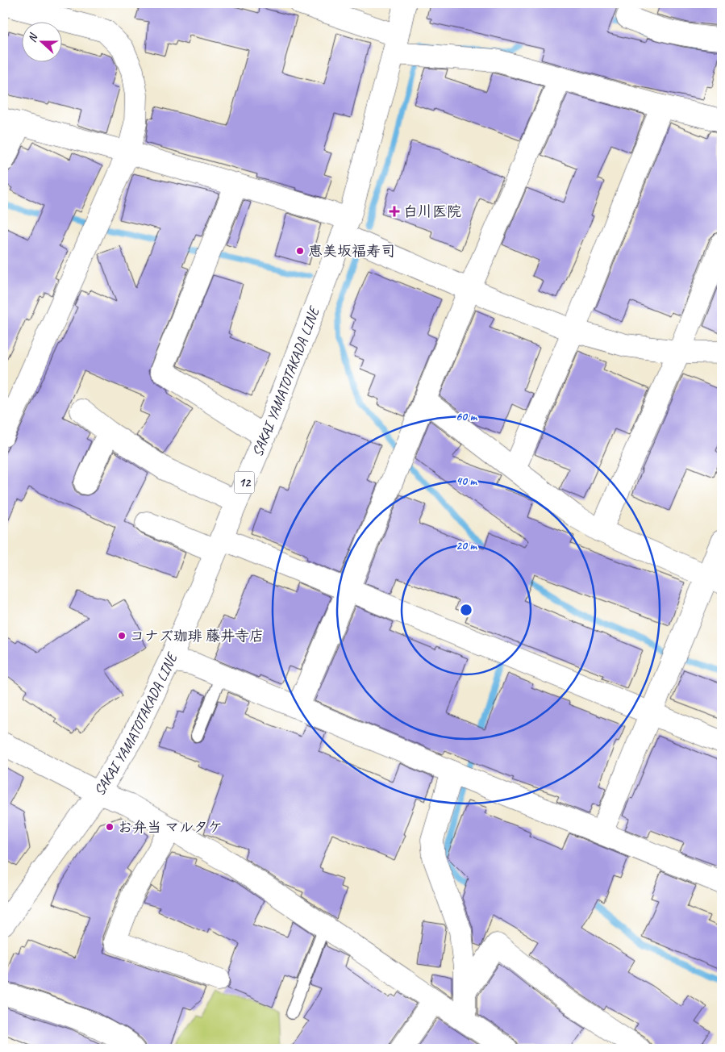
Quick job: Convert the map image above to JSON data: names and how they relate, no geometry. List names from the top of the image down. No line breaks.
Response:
{"streets":{"street":["SAKAI YAMATOTAKADA LINE","12"]},"places":{"health":["白川医院"],"other":["恵美坂福寿司","コナズ珈琲 藤井寺店","お弁当 マルタケ"]},"north":"left","rings":["60 m","40 m","20 m"]}
